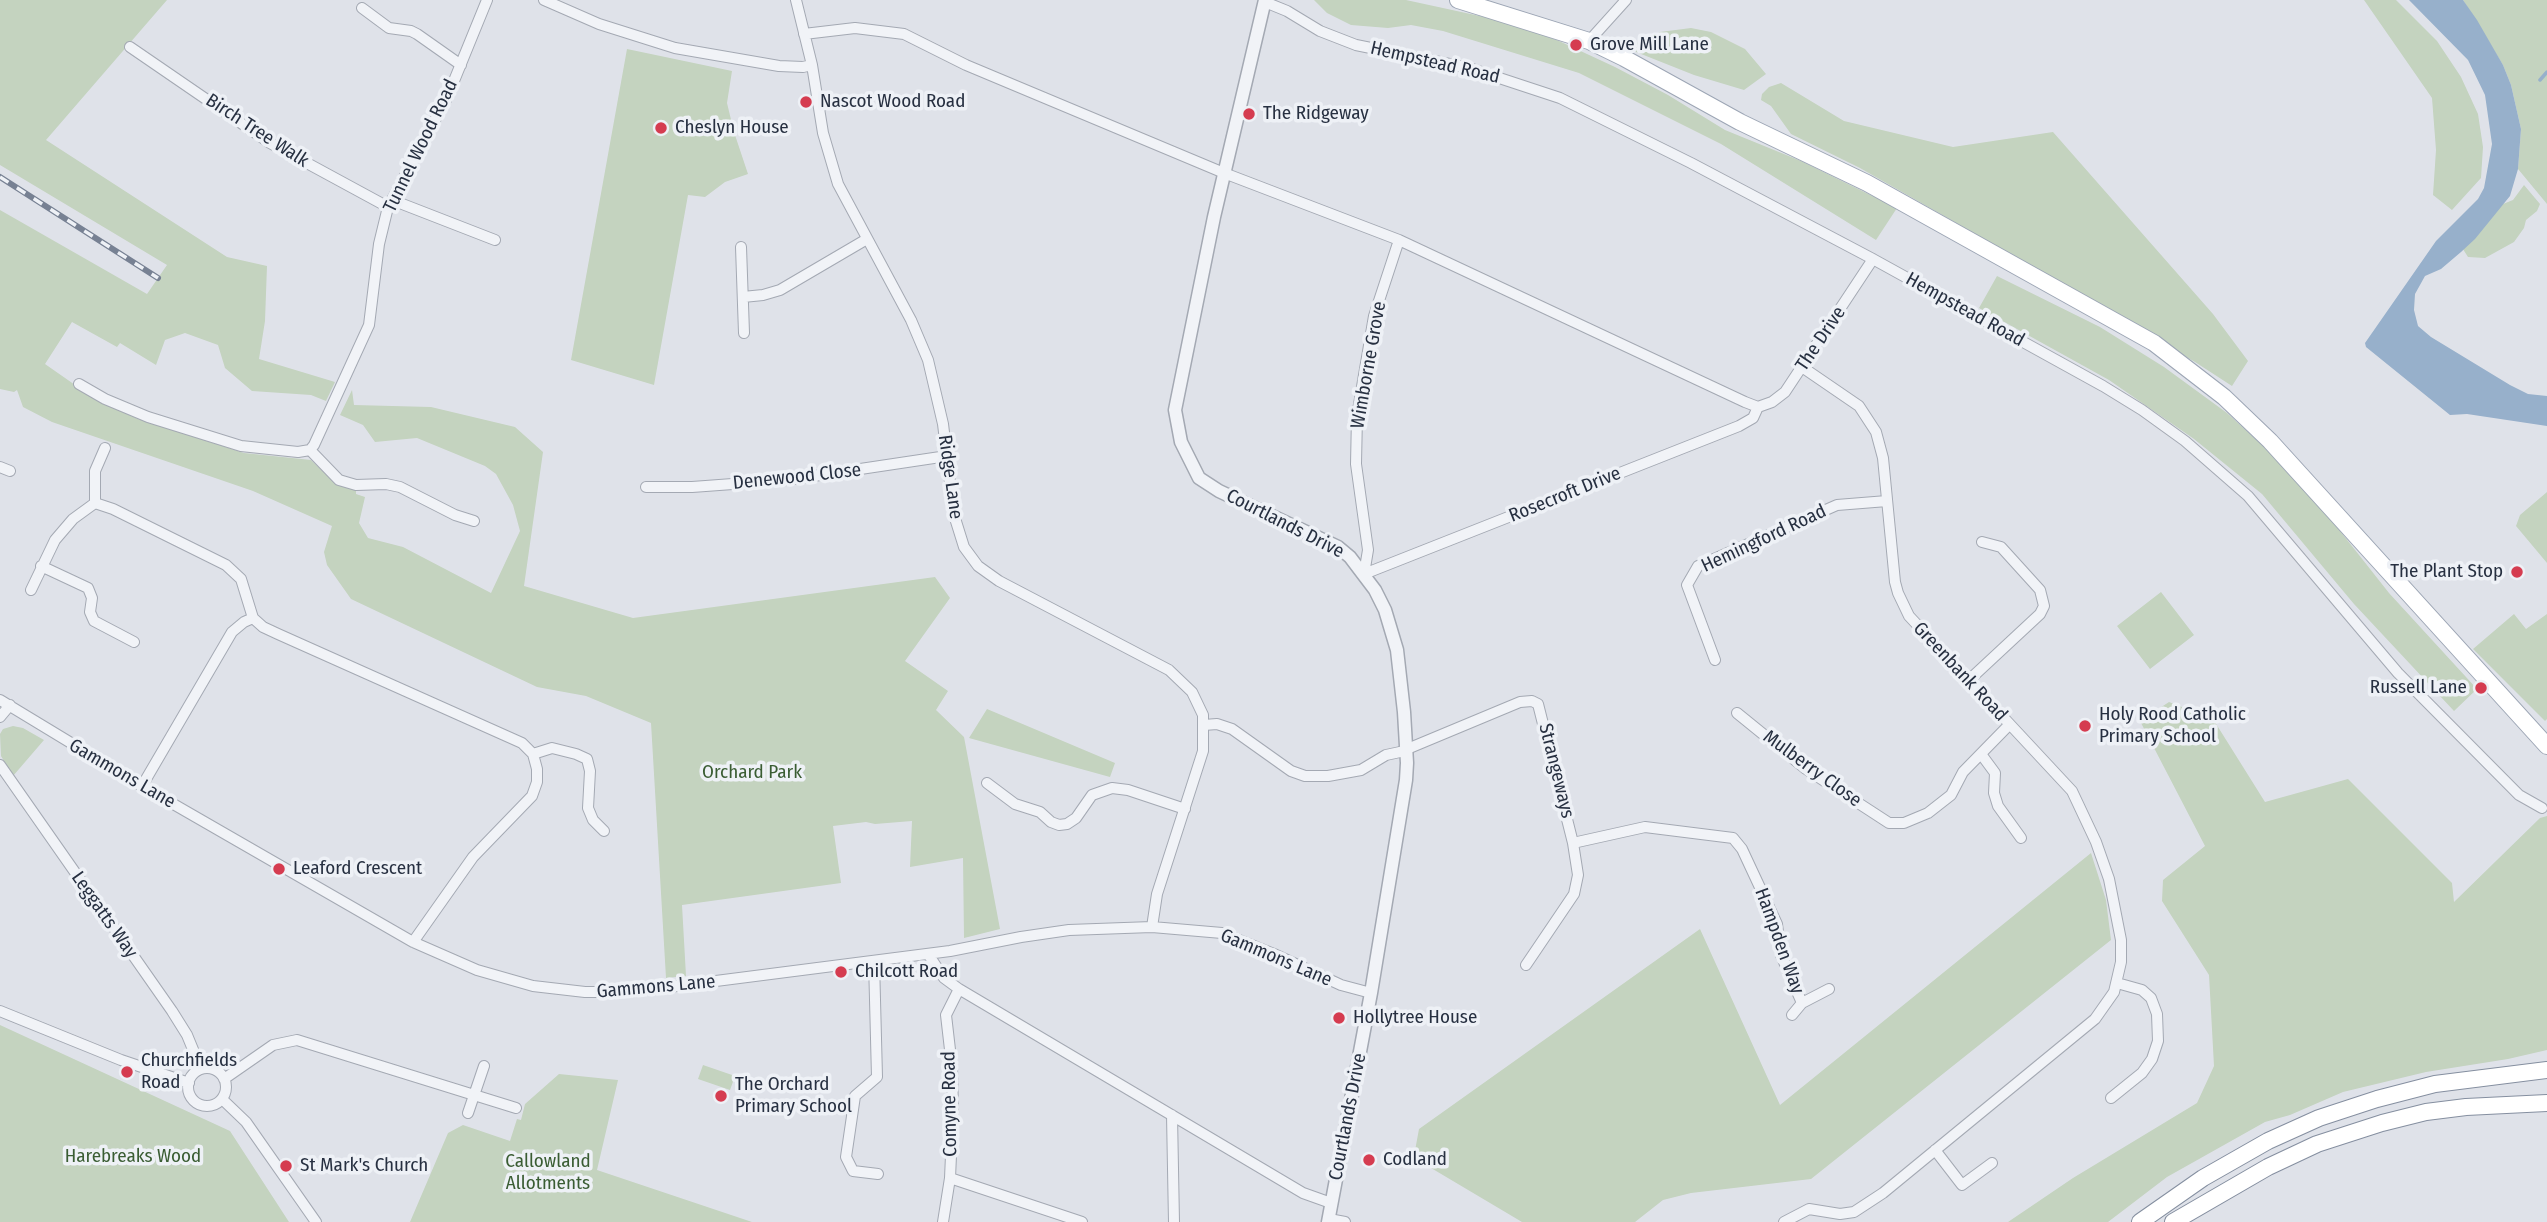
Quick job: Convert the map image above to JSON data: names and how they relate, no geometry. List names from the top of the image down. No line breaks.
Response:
{"streets":{"street":["Hempstead Road","Birch Tree Walk","Tunnel Wood Road","The Drive","Wimborne Grove","Denewood Close","Ridge Lane","Rosecroft Drive","Courtlands Drive","Hemingford Road","Greenbank Road","Mulberry Close","Strangeways","Gammons Lane","Leggatts Way","Hampden Way","Comyne Road"]},"crossings":[["Hempstead Road","The Drive"],["Hempstead Road","Courtlands Drive"],["Birch Tree Walk","Tunnel Wood Road"],["The Drive","Rosecroft Drive"],["The Drive","Greenbank Road"],["Wimborne Grove","Rosecroft Drive"],["Wimborne Grove","Courtlands Drive"],["Denewood Close","Ridge Lane"],["Ridge Lane","Gammons Lane"],["Rosecroft Drive","Courtlands Drive"],["Courtlands Drive","Strangeways"],["Courtlands Drive","Gammons Lane"],["Hemingford Road","Greenbank Road"],["Strangeways","Hampden Way"]],"parks":["Orchard Park","Harebreaks Wood","Callowland Allotments"],"places":["Grove Mill Lane","Nascot Wood Road","The Ridgeway","Cheslyn House","The Plant Stop","Russell Lane","Holy Rood Catholic Primary School","Leaford Crescent","Chilcott Road","Hollytree House","Churchfields Road","The Orchard Primary School","Codland","St Mark's Church"]}
